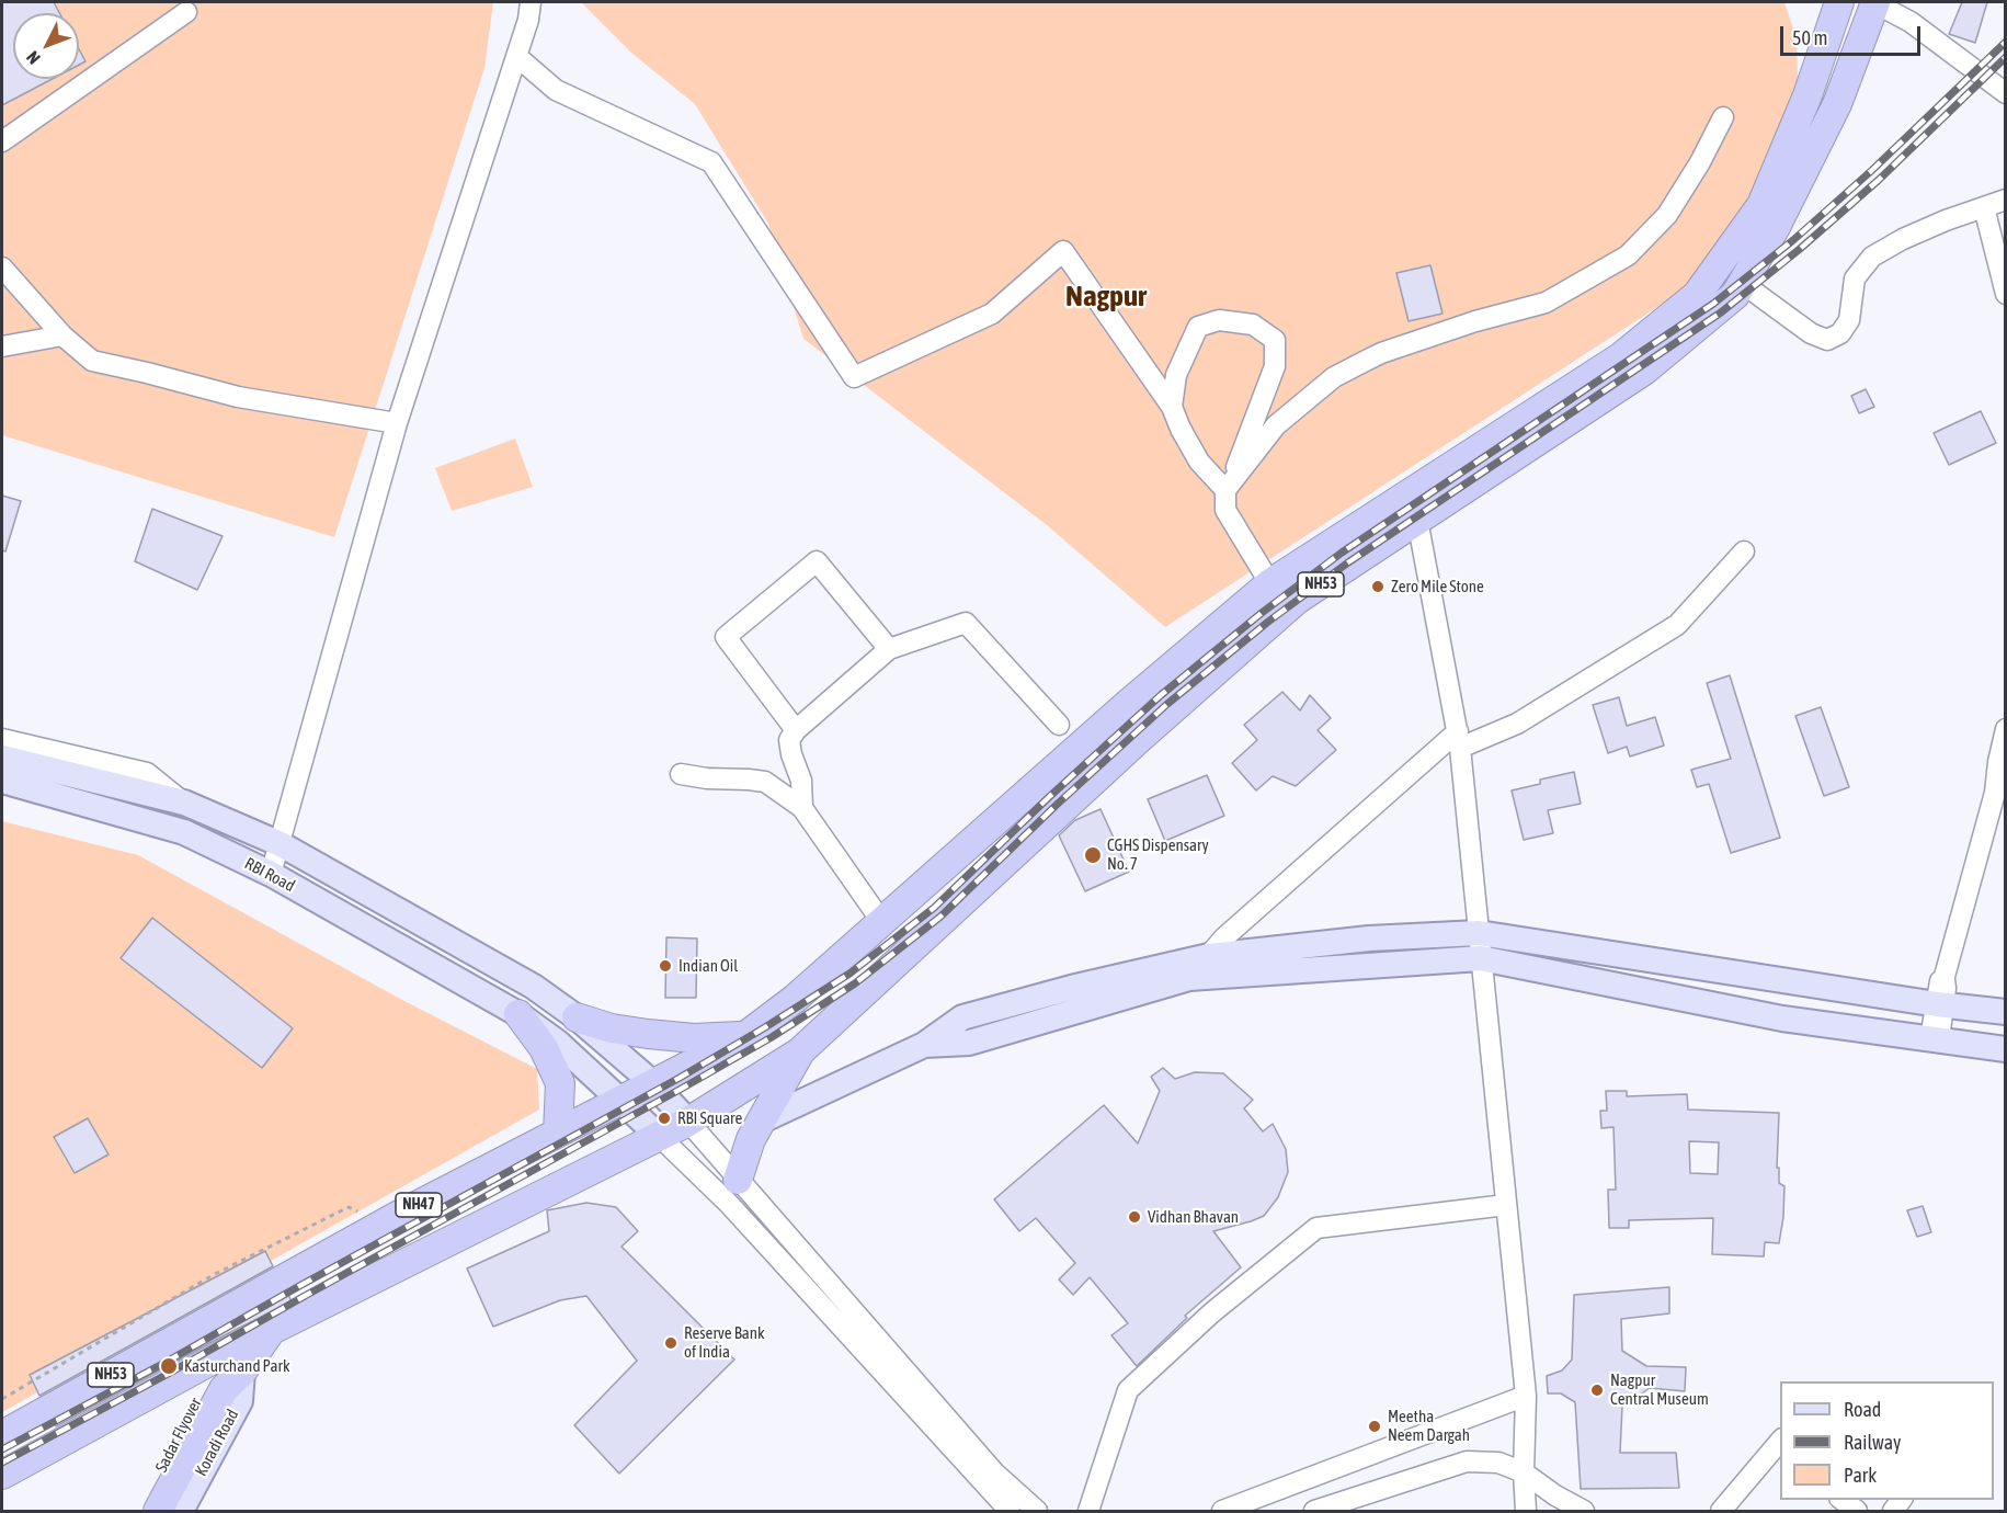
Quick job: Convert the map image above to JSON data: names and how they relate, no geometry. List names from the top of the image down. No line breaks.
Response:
{"streets":{"highway":["NH53","NH47","Sadar Flyover"],"main road":["RBI Road","Koradi Road"]},"crossings":[["NH53","NH47"],["NH53","Sadar Flyover"],["RBI Road","NH47"],["Sadar Flyover","Koradi Road"]],"districts":["Nagpur"],"places":["Zero Mile Stone","CGHS Dispensary No. 7","Indian Oil","RBI Square","Vidhan Bhavan","Reserve Bank of India","Kasturchand Park","Nagpur Central Museum","Meetha Neem Dargah"],"legend":["Road","Railway","Park"],"scale_bar":"50 m","north":"bottom left"}
